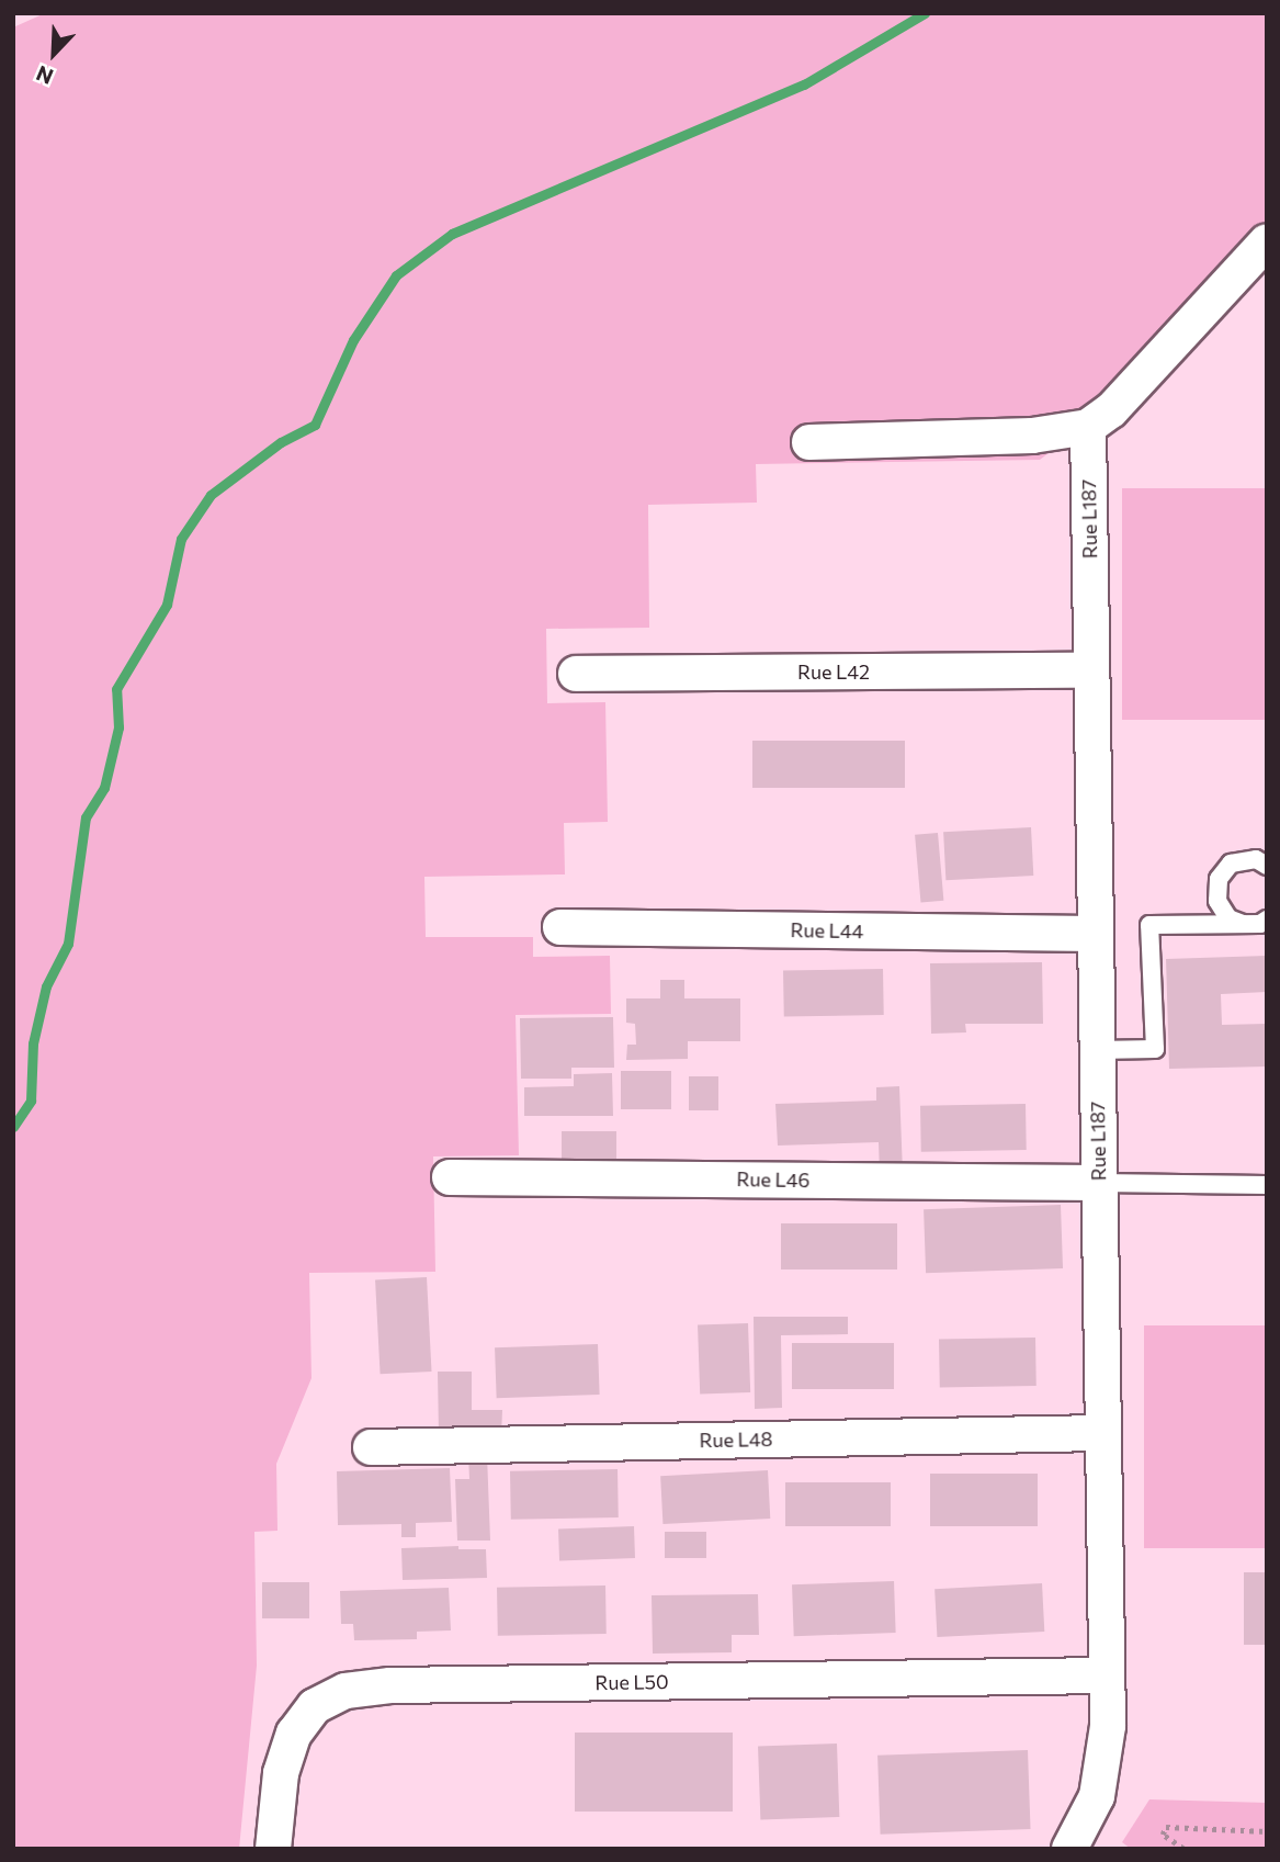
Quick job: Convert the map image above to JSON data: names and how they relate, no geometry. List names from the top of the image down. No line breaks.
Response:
{"streets":{"street":["Rue L187","Rue L42","Rue L44","Rue L46","Rue L48","Rue L50"]},"crossings":[["Rue L187","Rue L42"],["Rue L187","Rue L44"],["Rue L187","Rue L46"],["Rue L187","Rue L48"],["Rue L187","Rue L50"]],"north":"bottom left"}
